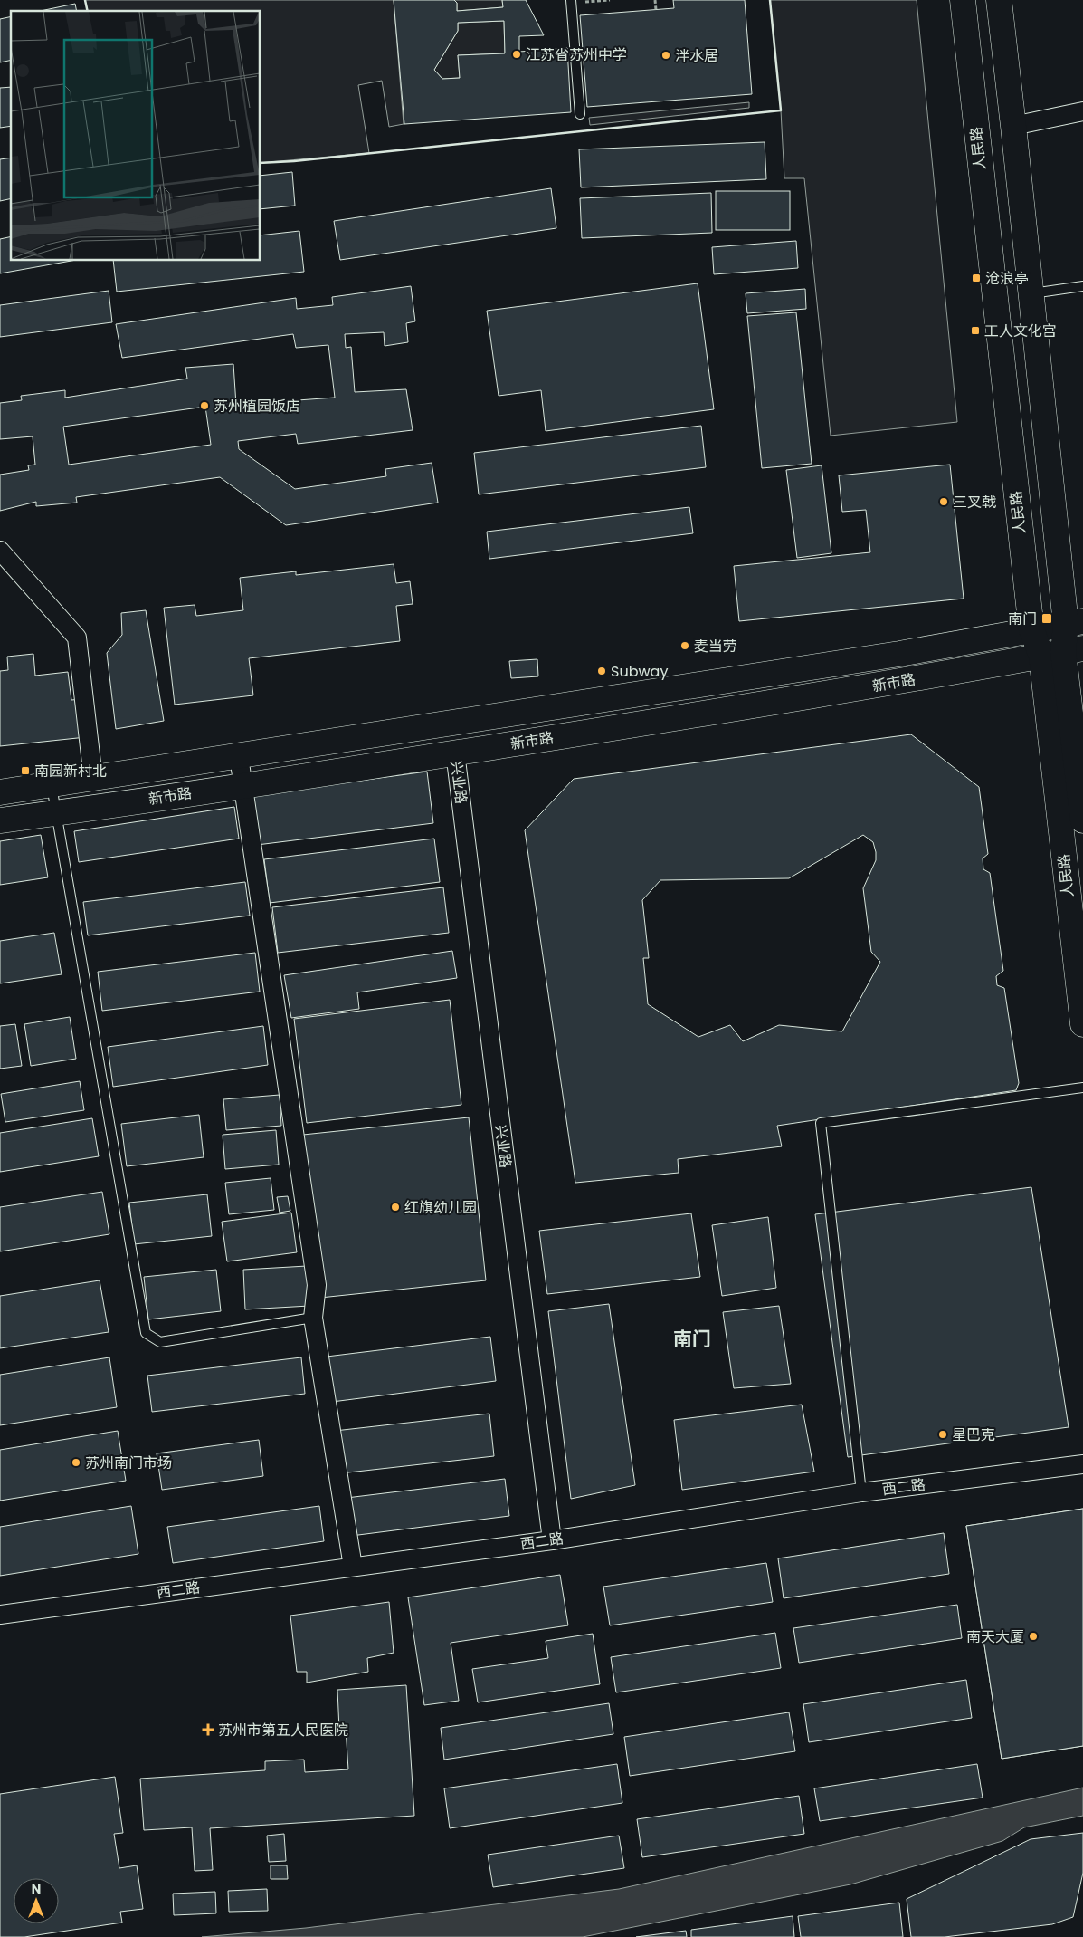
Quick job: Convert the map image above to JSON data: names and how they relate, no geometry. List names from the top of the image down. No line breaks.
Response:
{"streets":{"main road":["人民路","新市路"],"street":["兴业路","西二路"]},"crossings":[["人民路","新市路"],["新市路","兴业路"],["兴业路","西二路"]],"districts":["南门"],"places":{"other":["江苏省苏州中学","泮水居","苏州植园饭店","三叉戟","麦当劳","Subway","红旗幼儿园","星巴克","苏州南门市场","南天大厦"],"transit":["沧浪亭","工人文化宫","南门","南园新村北"],"health":["苏州市第五人民医院"]},"north":"top"}
